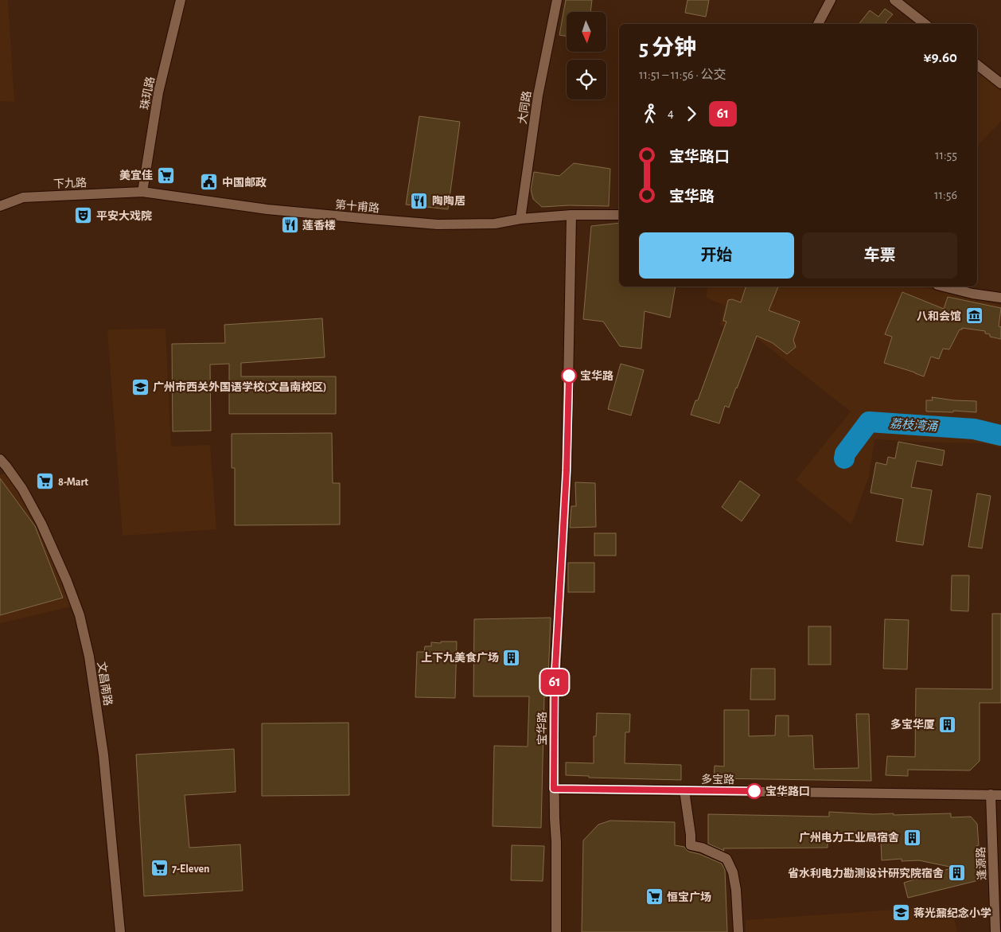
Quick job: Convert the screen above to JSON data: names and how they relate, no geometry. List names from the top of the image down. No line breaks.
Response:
{"streets":{"street":["珠玑路","大同路","下九路","第十甫路","文昌南路","宝华路","多宝路","逢源路"]},"crossings":[["珠玑路","下九路"],["珠玑路","第十甫路"],["大同路","第十甫路"],["下九路","第十甫路"],["第十甫路","宝华路"],["宝华路","多宝路"],["多宝路","逢源路"]],"water":["荔枝湾涌"],"places":{"supermarket":["美宜佳","8-Mart","7-Eleven","恒宝广场"],"public building":["中国邮政"],"restaurant":["陶陶居","莲香楼"],"theatre":["平安大戏院"],"museum":["八和会馆"],"other":["宝华路","宝华路口"],"school or university":["广州市西关外国语学校(文昌南校区)","蒋光鼐纪念小学"],"building":["上下九美食广场","多宝华厦","广州电力工业局宿舍","省水利电力勘测设计研究院宿舍"]},"lines":["bus line 61"],"north":"bottom","page":{"on_map":"61","heading":["5 分钟","11:51 – 11:56 · 公交","¥9.60"],"legs":["4","61"],"list":[{"name":"宝华路口","value":"11:55"},{"name":"宝华路","value":"11:56"}],"buttons":["开始","车票"]}}
